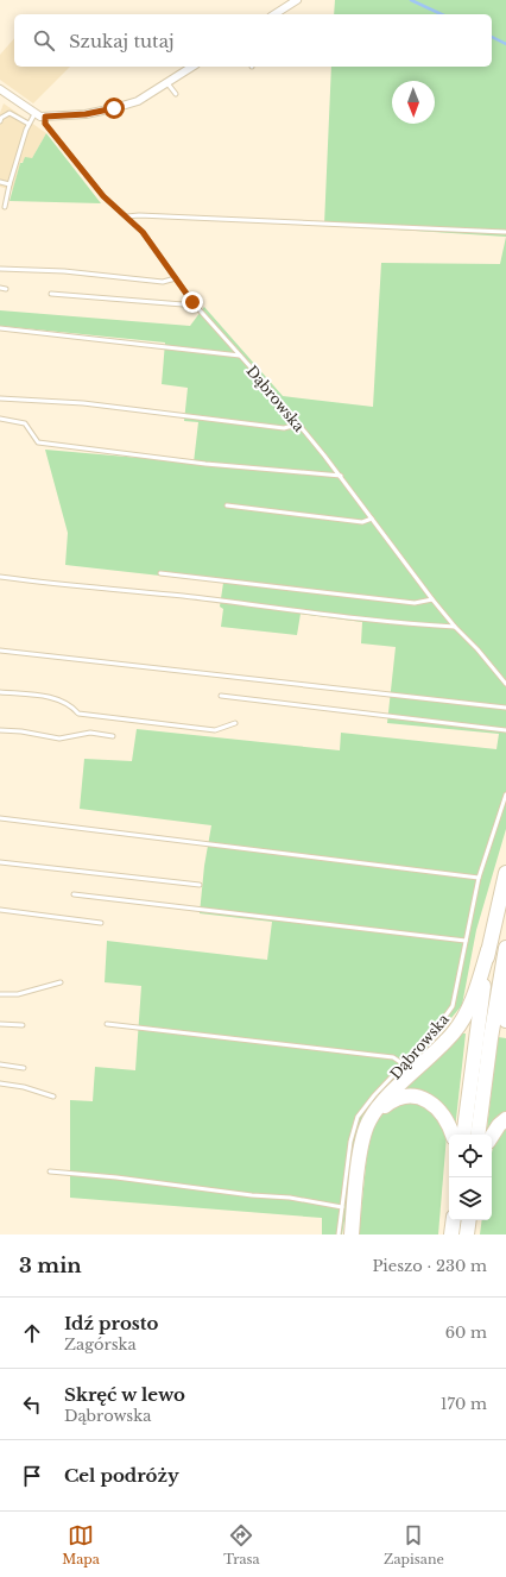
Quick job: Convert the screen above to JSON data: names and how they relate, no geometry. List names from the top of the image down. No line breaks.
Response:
{"streets":{"lane":["Dąbrowska"]},"north":"bottom","page":{"search":"Szukaj tutaj","heading":["3 min","Pieszo · 230 m"],"list":[["Idź prosto","Zagórska","60 m"],["Skręć w lewo","Dąbrowska","170 m"],"Cel podróży"],"nav":["Mapa","Trasa","Zapisane"]}}
